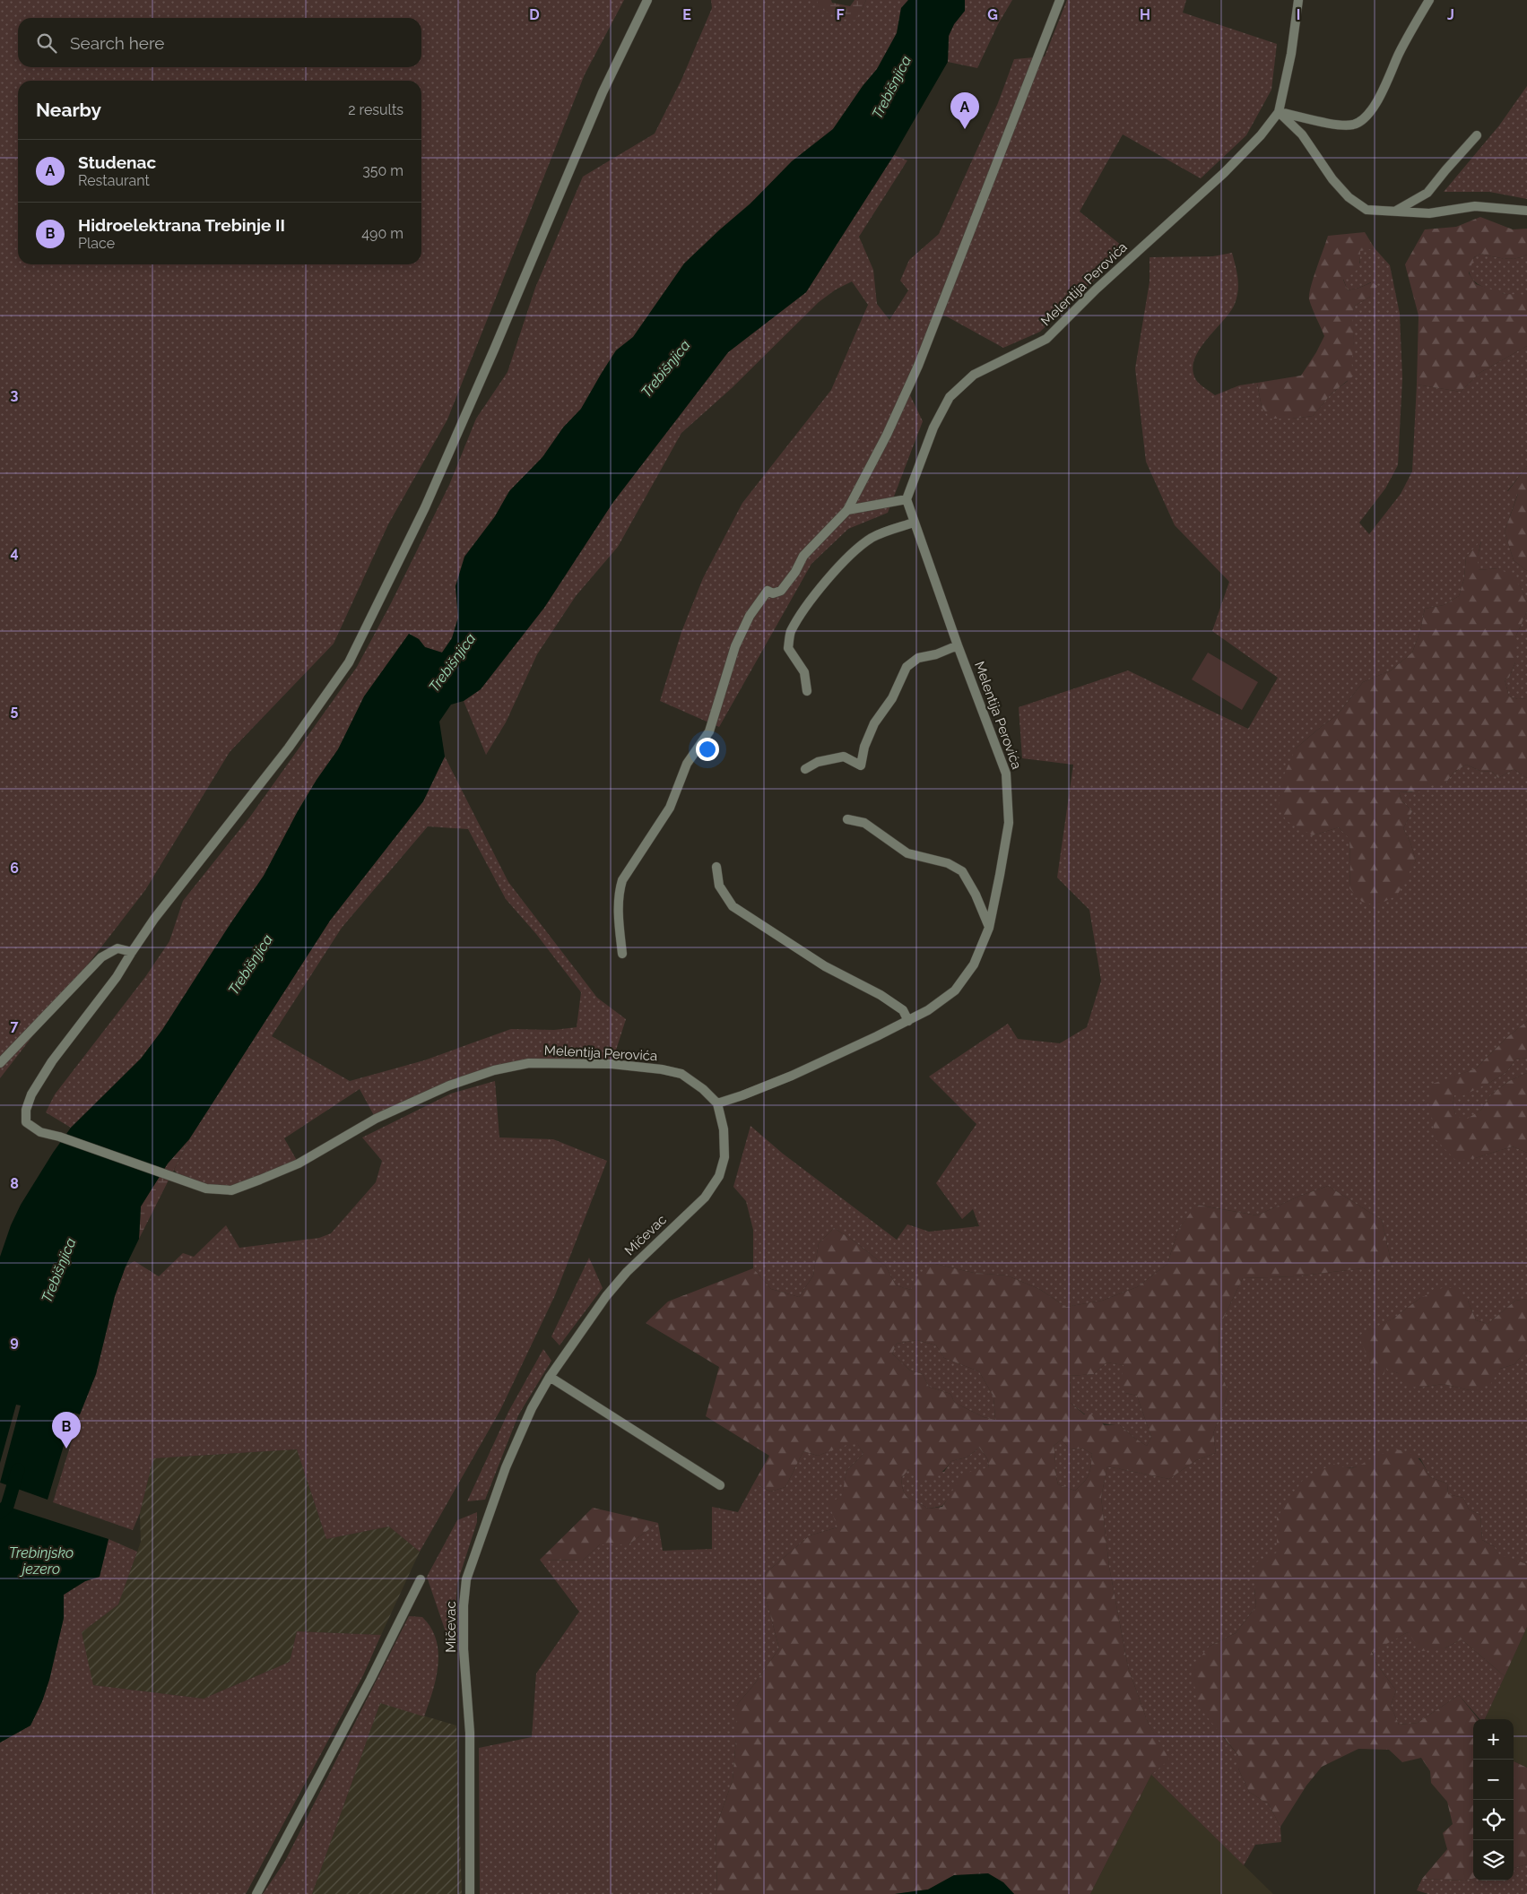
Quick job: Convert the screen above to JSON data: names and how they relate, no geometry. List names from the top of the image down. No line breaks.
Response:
{"streets":{"street":["Melentija Perovića","Mičevac"]},"crossings":[["Melentija Perovića","Mičevac"]],"water":["Trebišnjica","Trebinjsko jezero"],"page":{"search":"Search here","heading":["Nearby","2 results"],"pins":["A","B"],"list":[{"mark":"A","name":"Studenac","note":"Restaurant","value":"350 m"},{"mark":"B","name":"Hidroelektrana Trebinje II","note":"Place","value":"490 m"}],"map_buttons":["+","−"]},"grid":{"columns":["D","E","F","G","H","I","J"],"rows":["3","4","5","6","7","8","9"]}}
